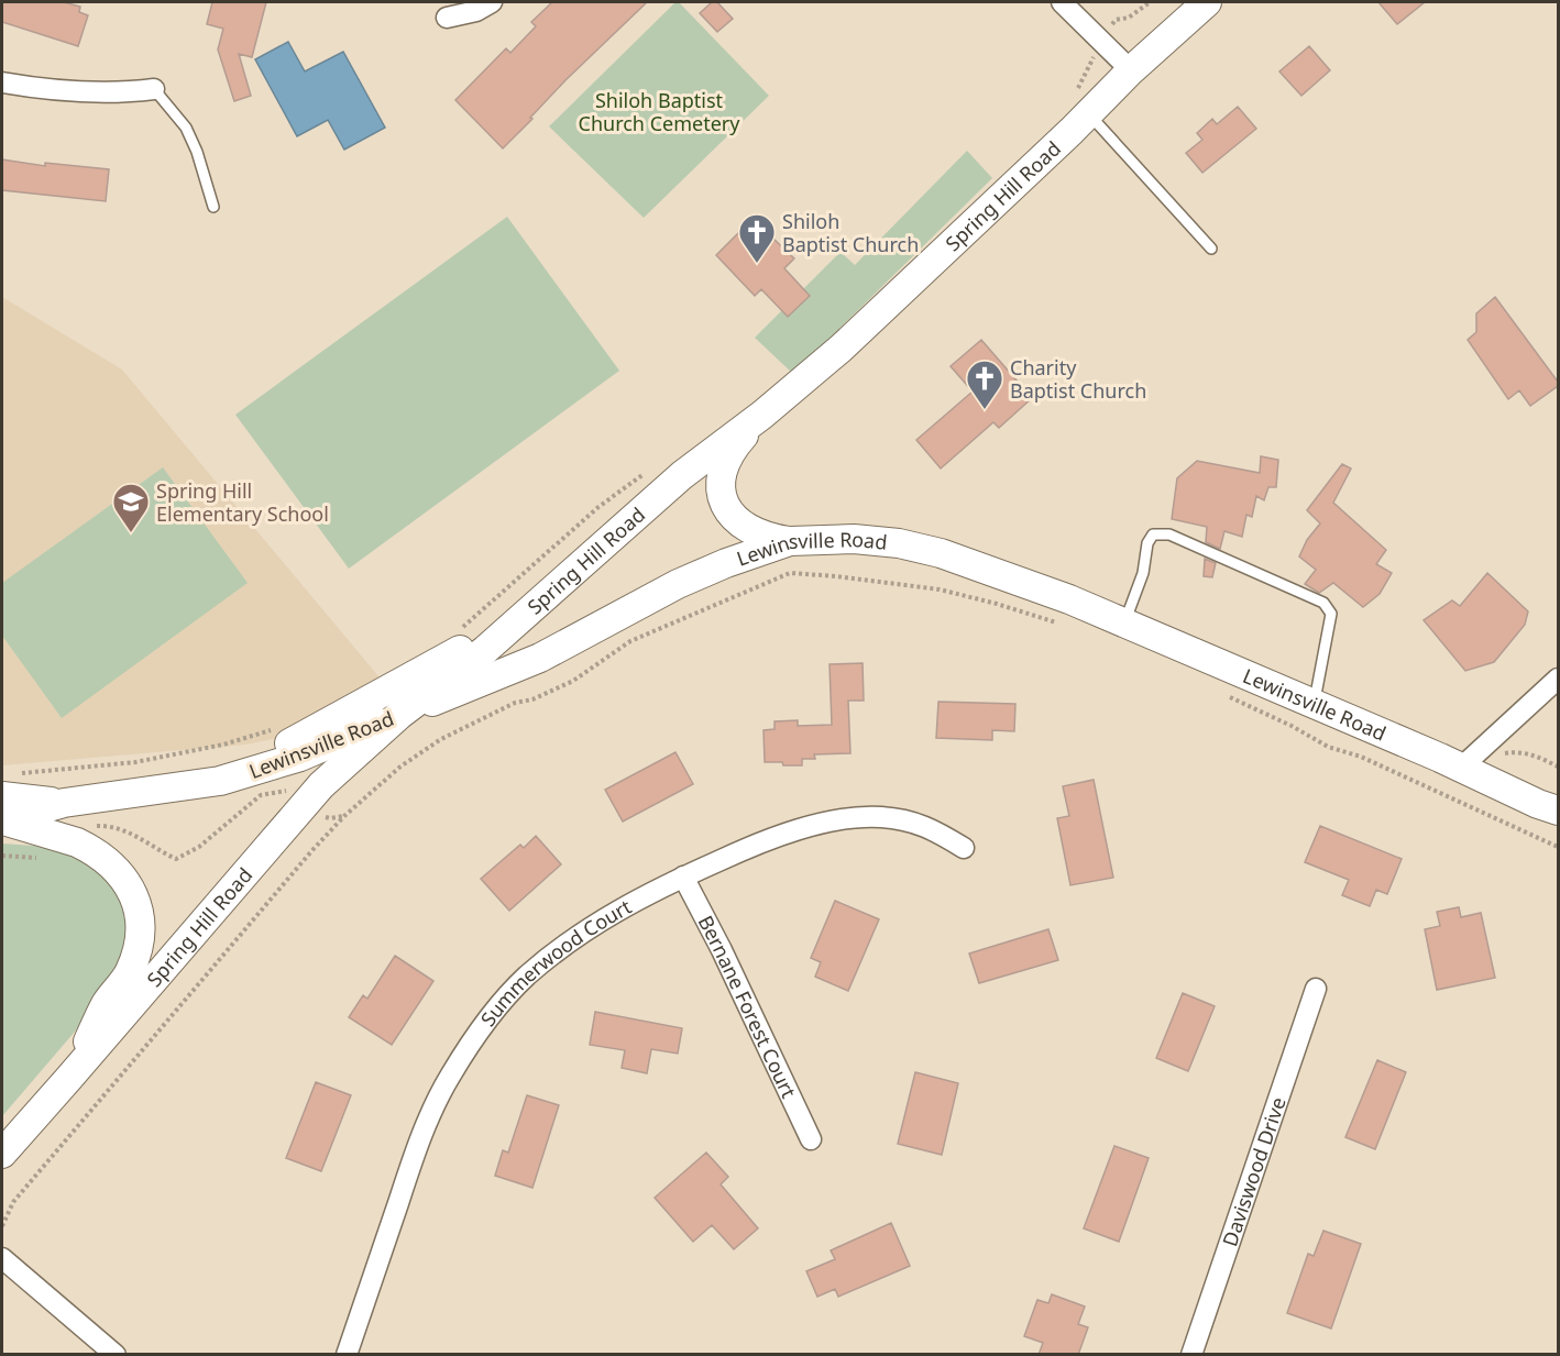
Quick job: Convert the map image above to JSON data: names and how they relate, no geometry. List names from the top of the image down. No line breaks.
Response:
{"streets":{"main road":["Spring Hill Road","Lewinsville Road"],"street":["Summerwood Court","Bernane Forest Court","Daviswood Drive"]},"crossings":[["Spring Hill Road","Lewinsville Road"],["Summerwood Court","Bernane Forest Court"]],"parks":["Shiloh Baptist Church Cemetery"],"places":{"church":["Shiloh Baptist Church","Charity Baptist Church"],"school or university":["Spring Hill Elementary School"]}}
